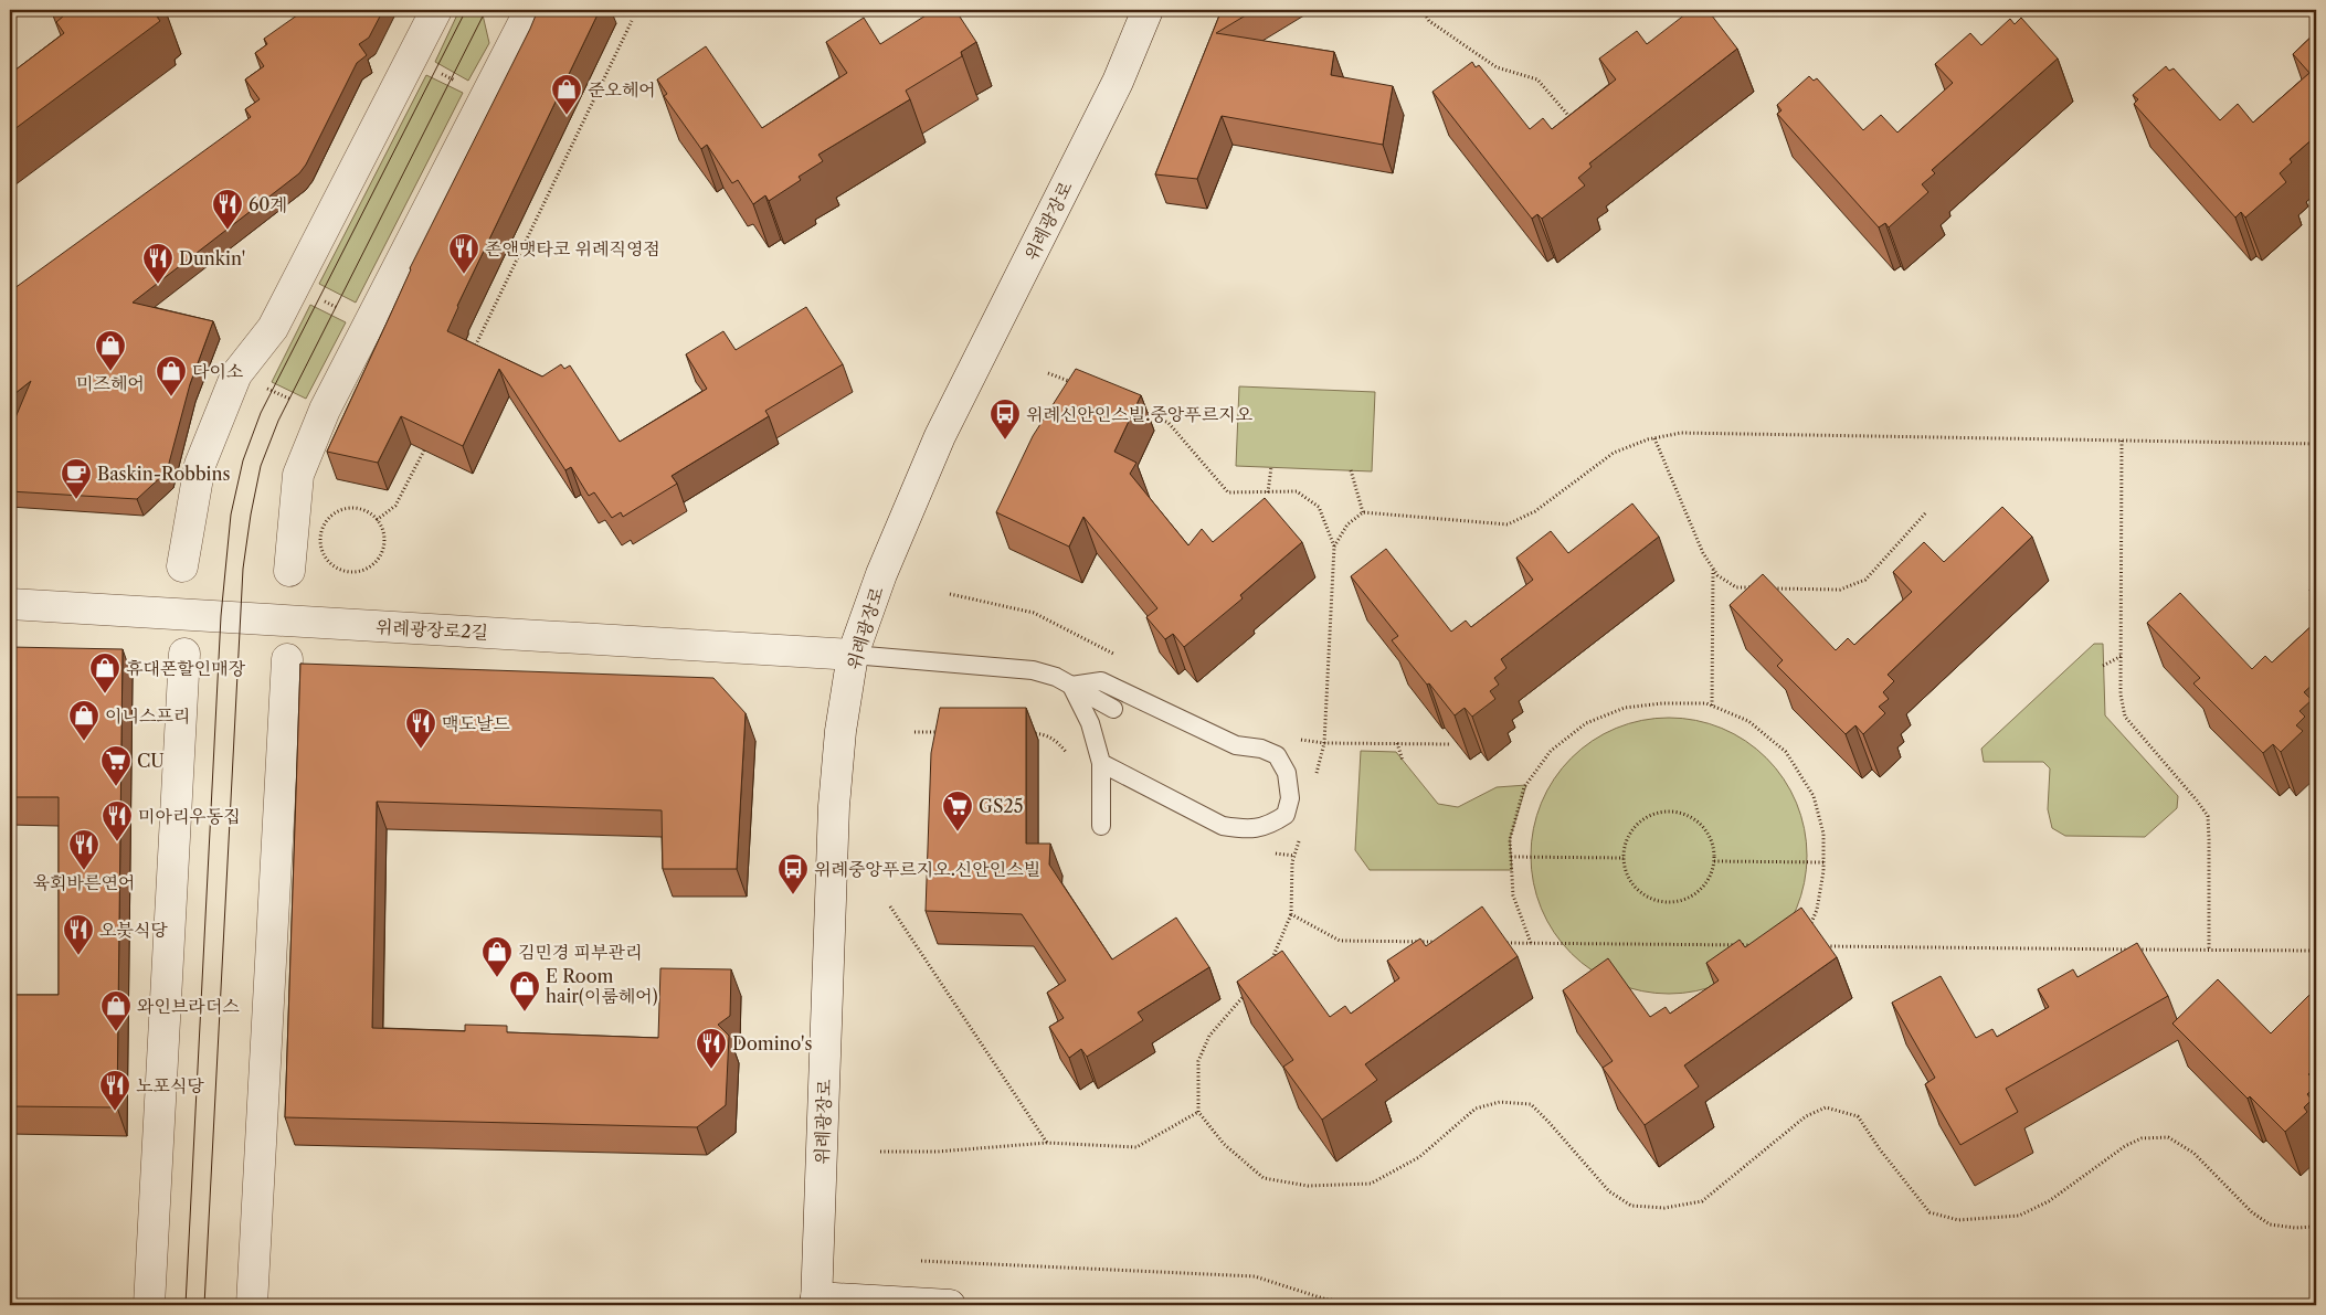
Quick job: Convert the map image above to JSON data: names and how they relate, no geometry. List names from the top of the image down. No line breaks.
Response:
{"streets":{"street":["위례광장로","위례광장로2길"]},"crossings":[["위례광장로","위례광장로2길"]],"places":{"shop":["준오헤어","미즈헤어","다이소","휴대폰할인매장","이니스프리","김민경 피부관리","E Room hair(이룸헤어)","와인브라더스"],"restaurant":["60계","존앤맷타코 위례직영점","Dunkin'","맥도날드","미아리우동집","육회바른연어","오붓식당","Domino's","노포식당"],"bus stop":["위례신안인스빌.중앙푸르지오","위례중앙푸르지오.신안인스빌"],"cafe":["Baskin-Robbins"],"supermarket":["CU","GS25"]}}
